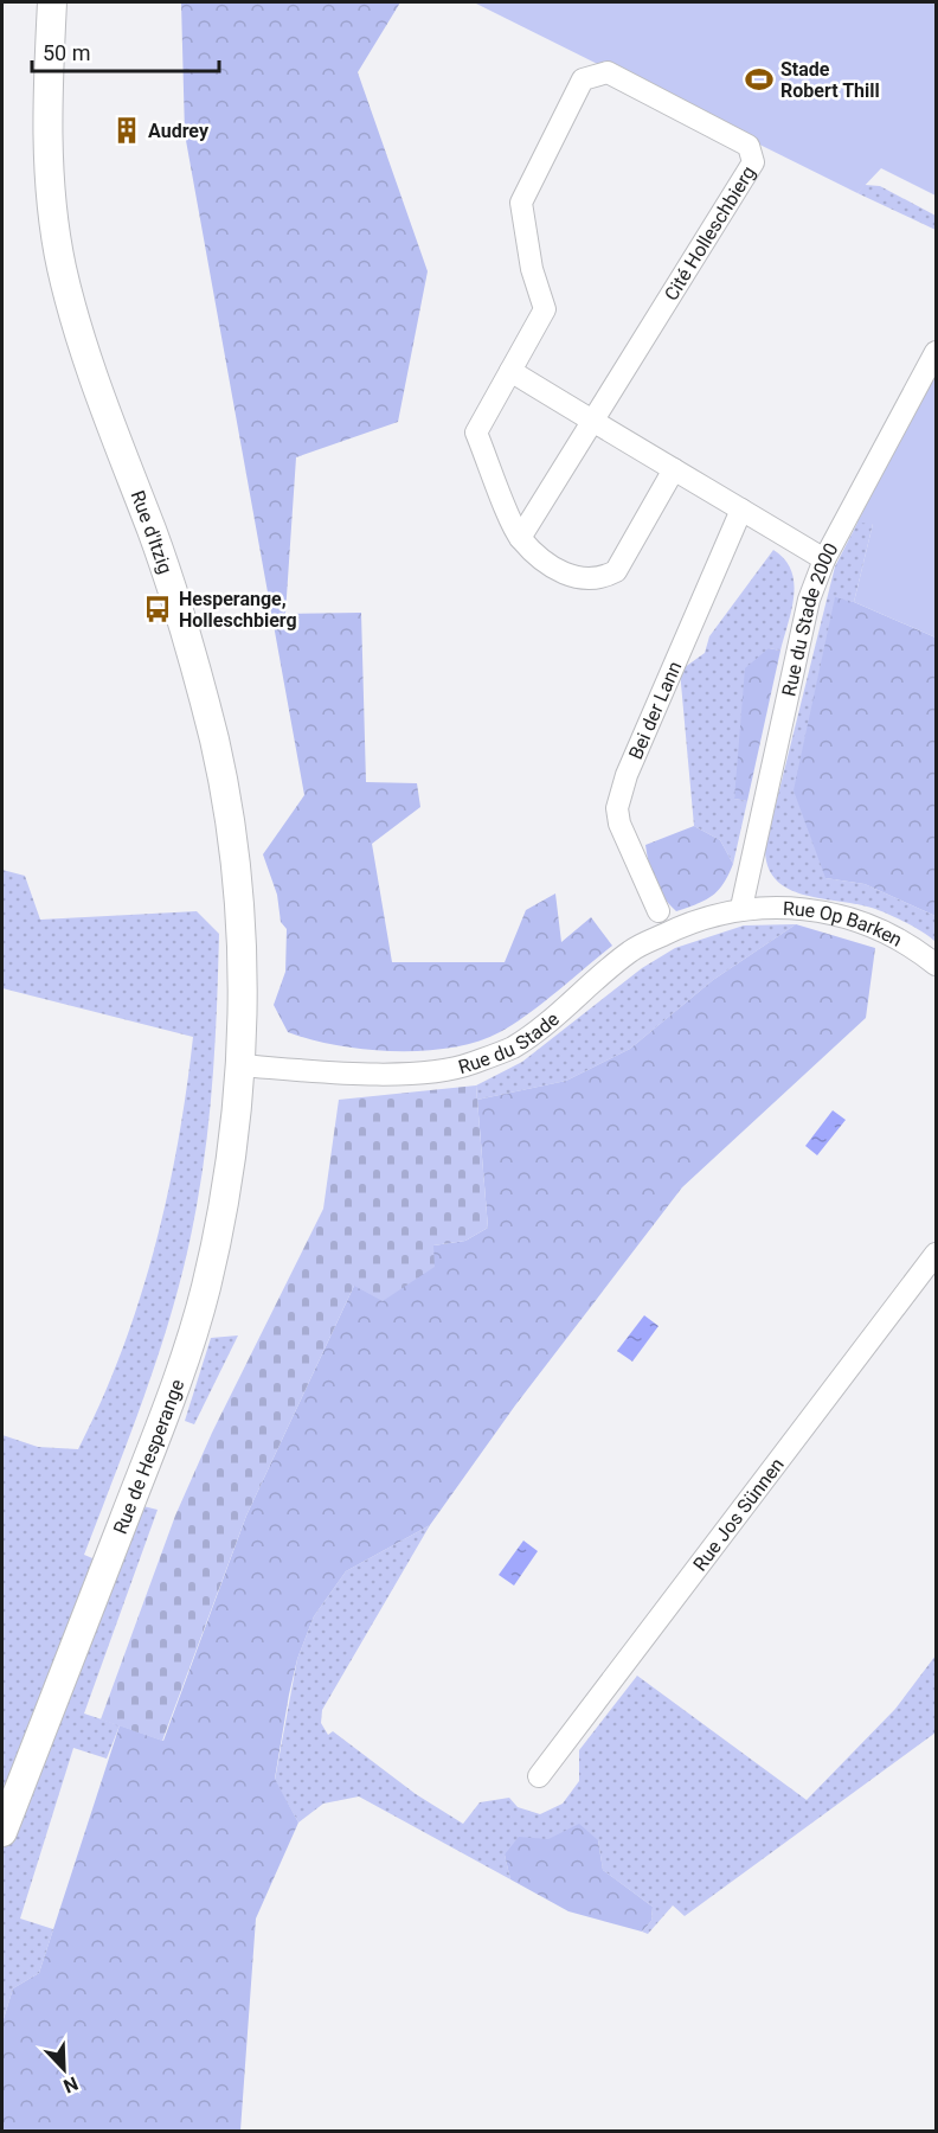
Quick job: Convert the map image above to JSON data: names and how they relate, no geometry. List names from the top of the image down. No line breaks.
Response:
{"streets":{"main road":["Rue d'Itzig","Rue de Hesperange"],"street":["Cité Holleschbierg","Rue du Stade 2000","Bei der Lann","Rue Op Barken","Rue du Stade","Rue Jos Sünnen"]},"crossings":[["Rue d'Itzig","Rue du Stade"],["Rue d'Itzig","Rue de Hesperange"],["Rue du Stade 2000","Rue Op Barken"],["Rue du Stade 2000","Rue du Stade"],["Rue Op Barken","Rue du Stade"],["Rue du Stade","Rue de Hesperange"]],"places":{"sports":["Stade Robert Thill"],"building":["Audrey"],"bus stop":["Hesperange, Holleschbierg"]},"scale_bar":"50 m","north":"bottom right"}
